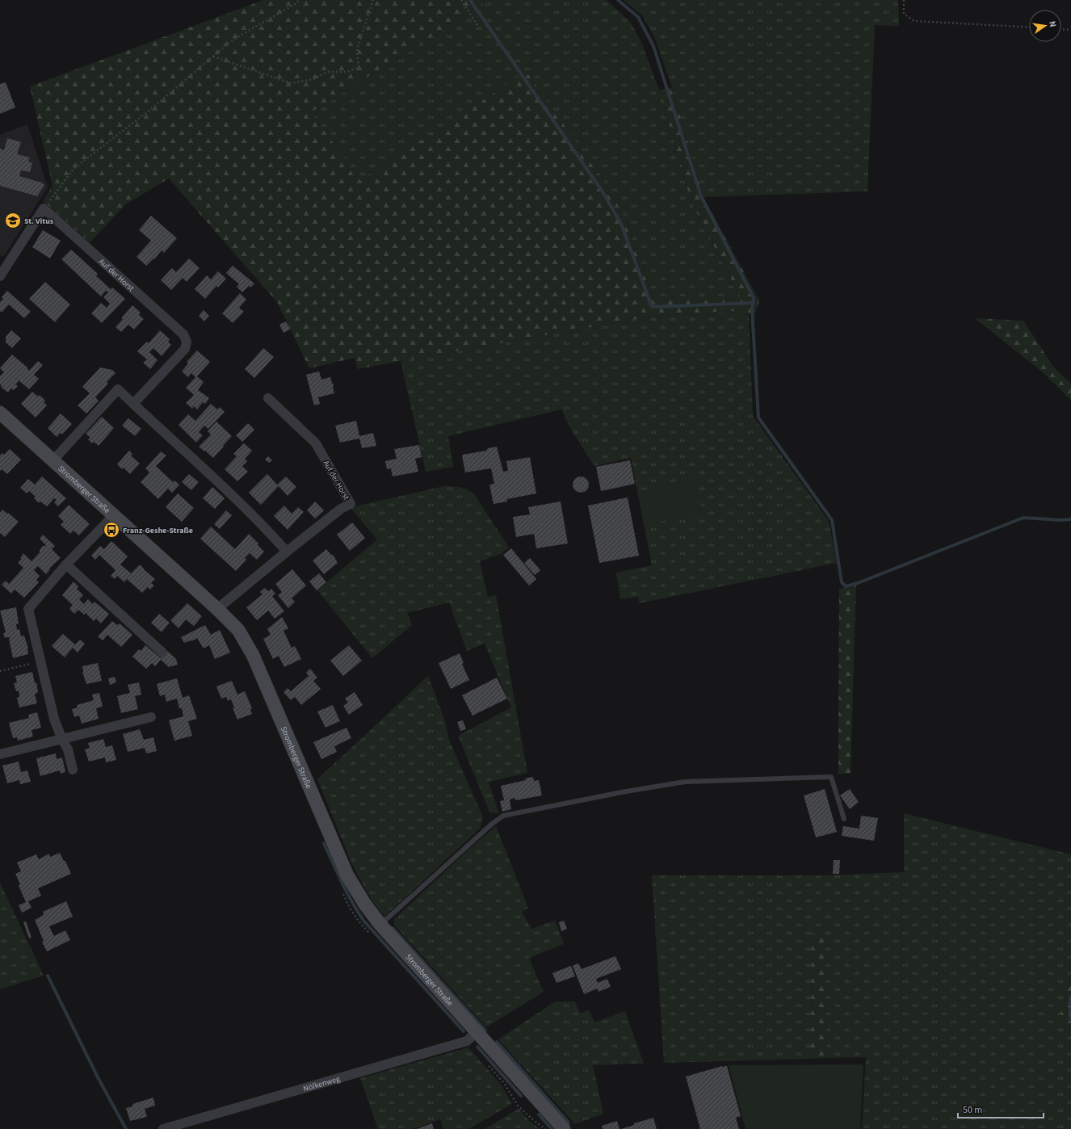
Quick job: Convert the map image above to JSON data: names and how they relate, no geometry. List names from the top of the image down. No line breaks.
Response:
{"streets":{"main road":["Stromberger Straße"],"street":["Auf der Horst","Nölkenweg"]},"crossings":[["Auf der Horst","Stromberger Straße"],["Stromberger Straße","Nölkenweg"]],"places":{"school or university":["St. Vitus"],"bus stop":["Franz-Geshe-Straße"]},"scale_bar":"50 m","north":"right"}
